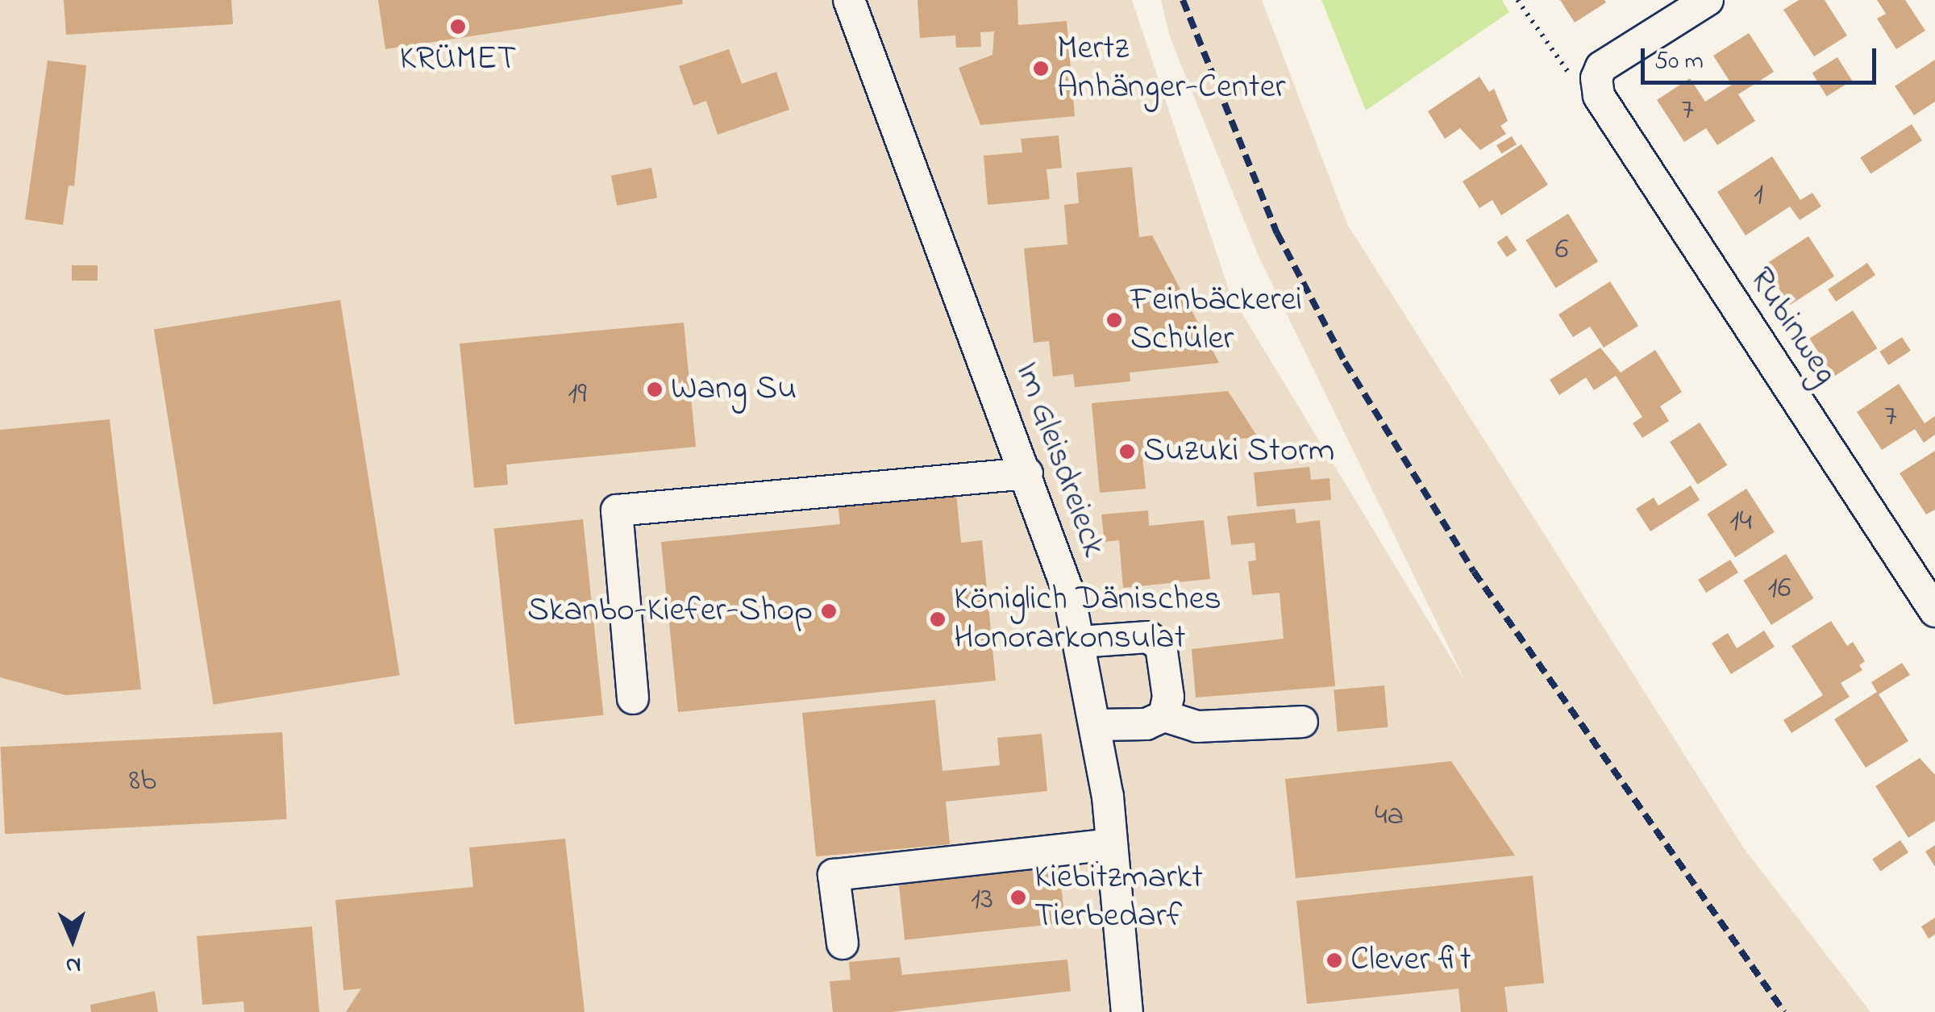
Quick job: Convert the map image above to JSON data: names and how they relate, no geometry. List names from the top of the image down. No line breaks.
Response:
{"streets":{"street":["Rubinweg","Im Gleisdreieck"]},"places":["KRÜMET","Mertz Anhänger-Center","Feinbäckerei Schüler","Wang Su","Suzuki Storm","Skanbo-Kiefer-Shop","Königlich Dänisches Honorarkonsulat","Kiebitzmarkt Tierbedarf","Clever fit"],"house_numbers":["7","1","6","19","7","14","16","8b","4a","13"],"scale_bar":"50 m","north":"bottom"}
